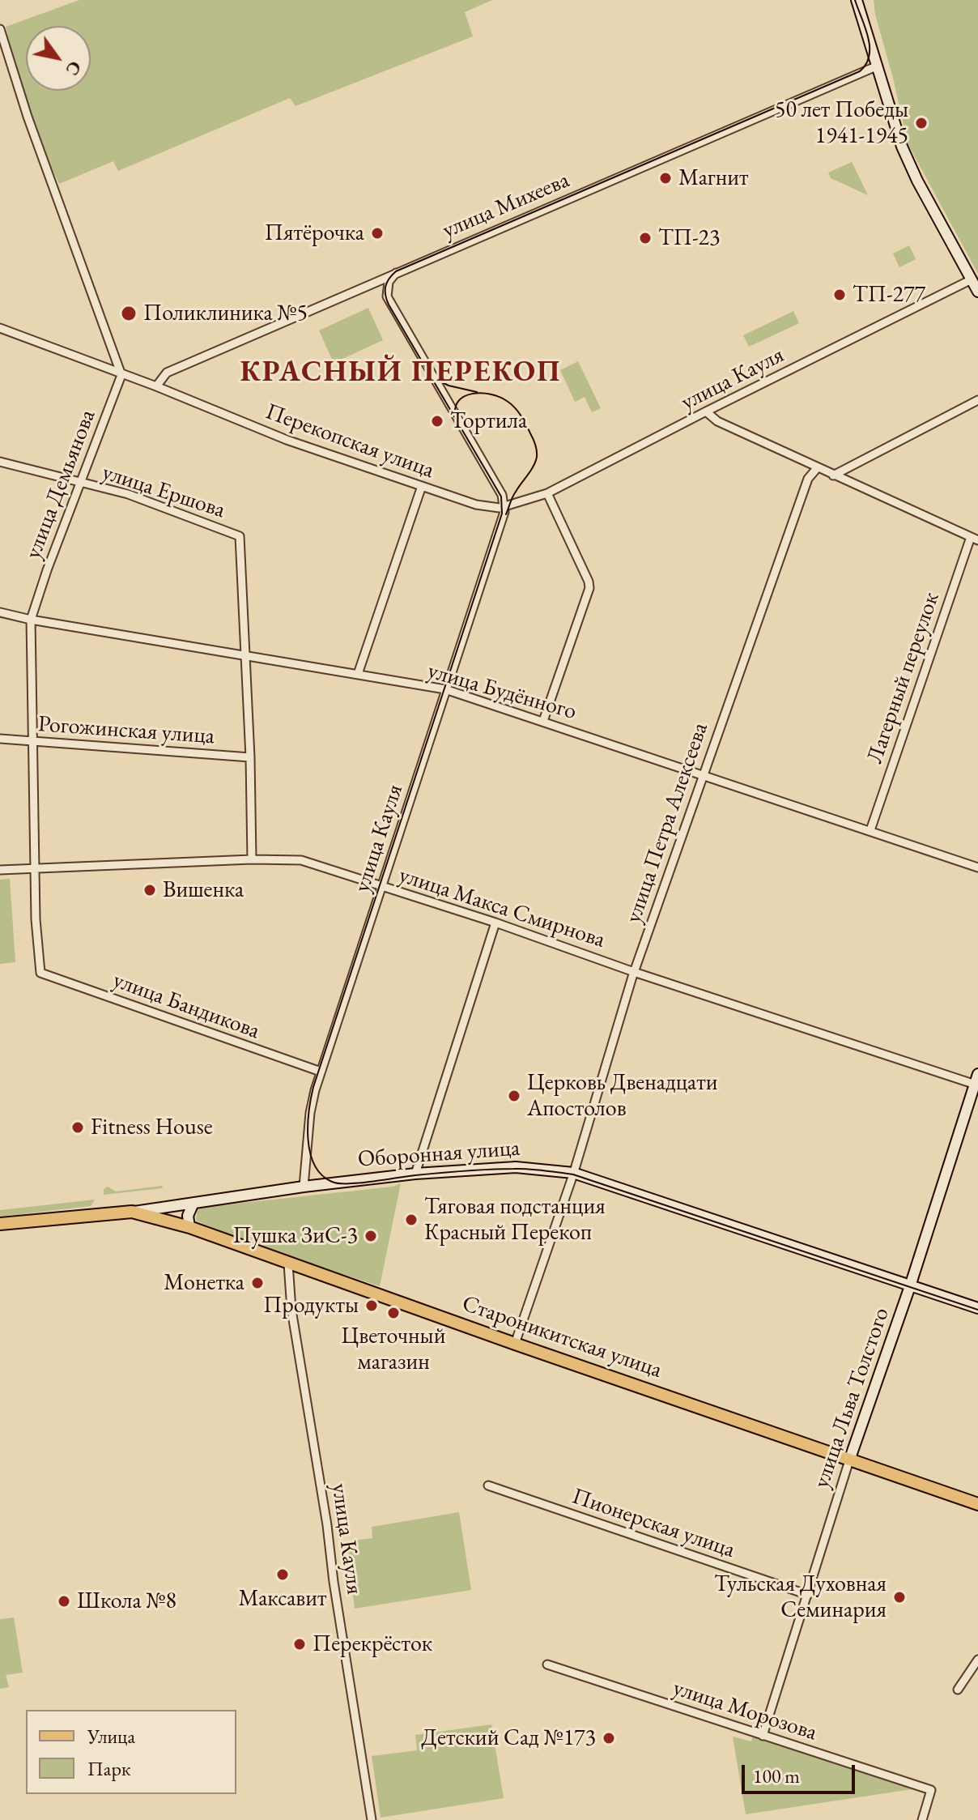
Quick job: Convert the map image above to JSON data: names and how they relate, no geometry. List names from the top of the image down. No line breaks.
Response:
{"streets":{"main road":["Оборонная улица","Староникитская улица","улица Льва Толстого"],"street":["улица Михеева","улица Кауля","Перекопская улица","улица Демьянова","улица Ершова","Лагерный переулок","улица Будённого","Рогожинская улица","улица Петра Алексеева","улица Макса Смирнова","улица Бандикова","Пионерская улица","улица Морозова"]},"crossings":[["улица Михеева","Перекопская улица"],["улица Кауля","Перекопская улица"],["улица Кауля","улица Будённого"],["улица Кауля","улица Макса Смирнова"],["улица Кауля","улица Бандикова"],["улица Кауля","Оборонная улица"],["улица Кауля","Староникитская улица"],["Перекопская улица","улица Демьянова"],["улица Демьянова","улица Ершова"],["улица Демьянова","улица Будённого"],["улица Демьянова","Рогожинская улица"],["улица Демьянова","улица Макса Смирнова"],["улица Демьянова","улица Бандикова"],["улица Ершова","улица Будённого"],["Лагерный переулок","улица Будённого"],["улица Будённого","улица Петра Алексеева"],["улица Петра Алексеева","улица Макса Смирнова"],["улица Петра Алексеева","Оборонная улица"],["улица Петра Алексеева","Староникитская улица"],["улица Макса Смирнова","улица Льва Толстого"],["Оборонная улица","Староникитская улица"],["Оборонная улица","улица Льва Толстого"],["Староникитская улица","улица Льва Толстого"],["улица Льва Толстого","Пионерская улица"],["улица Льва Толстого","улица Морозова"]],"districts":["КРАСНЫЙ ПЕРЕКОП"],"places":["50 лет Победы 1941-1945","Магнит","Пятёрочка","ТП-23","ТП-277","Поликлиника №5","Тортила","Вишенка","Церковь Двенадцати Апостолов","Fitness House","Тяговая подстанция Красный Перекоп","Пушка ЗиС-3","Монетка","Продукты","Цветочный магазин","Максавит","Тульская Духовная Семинария","Школа №8","Перекрёсток","Детский Сад №173"],"legend":["Улица","Парк"],"scale_bar":"100 m","north":"bottom right"}
